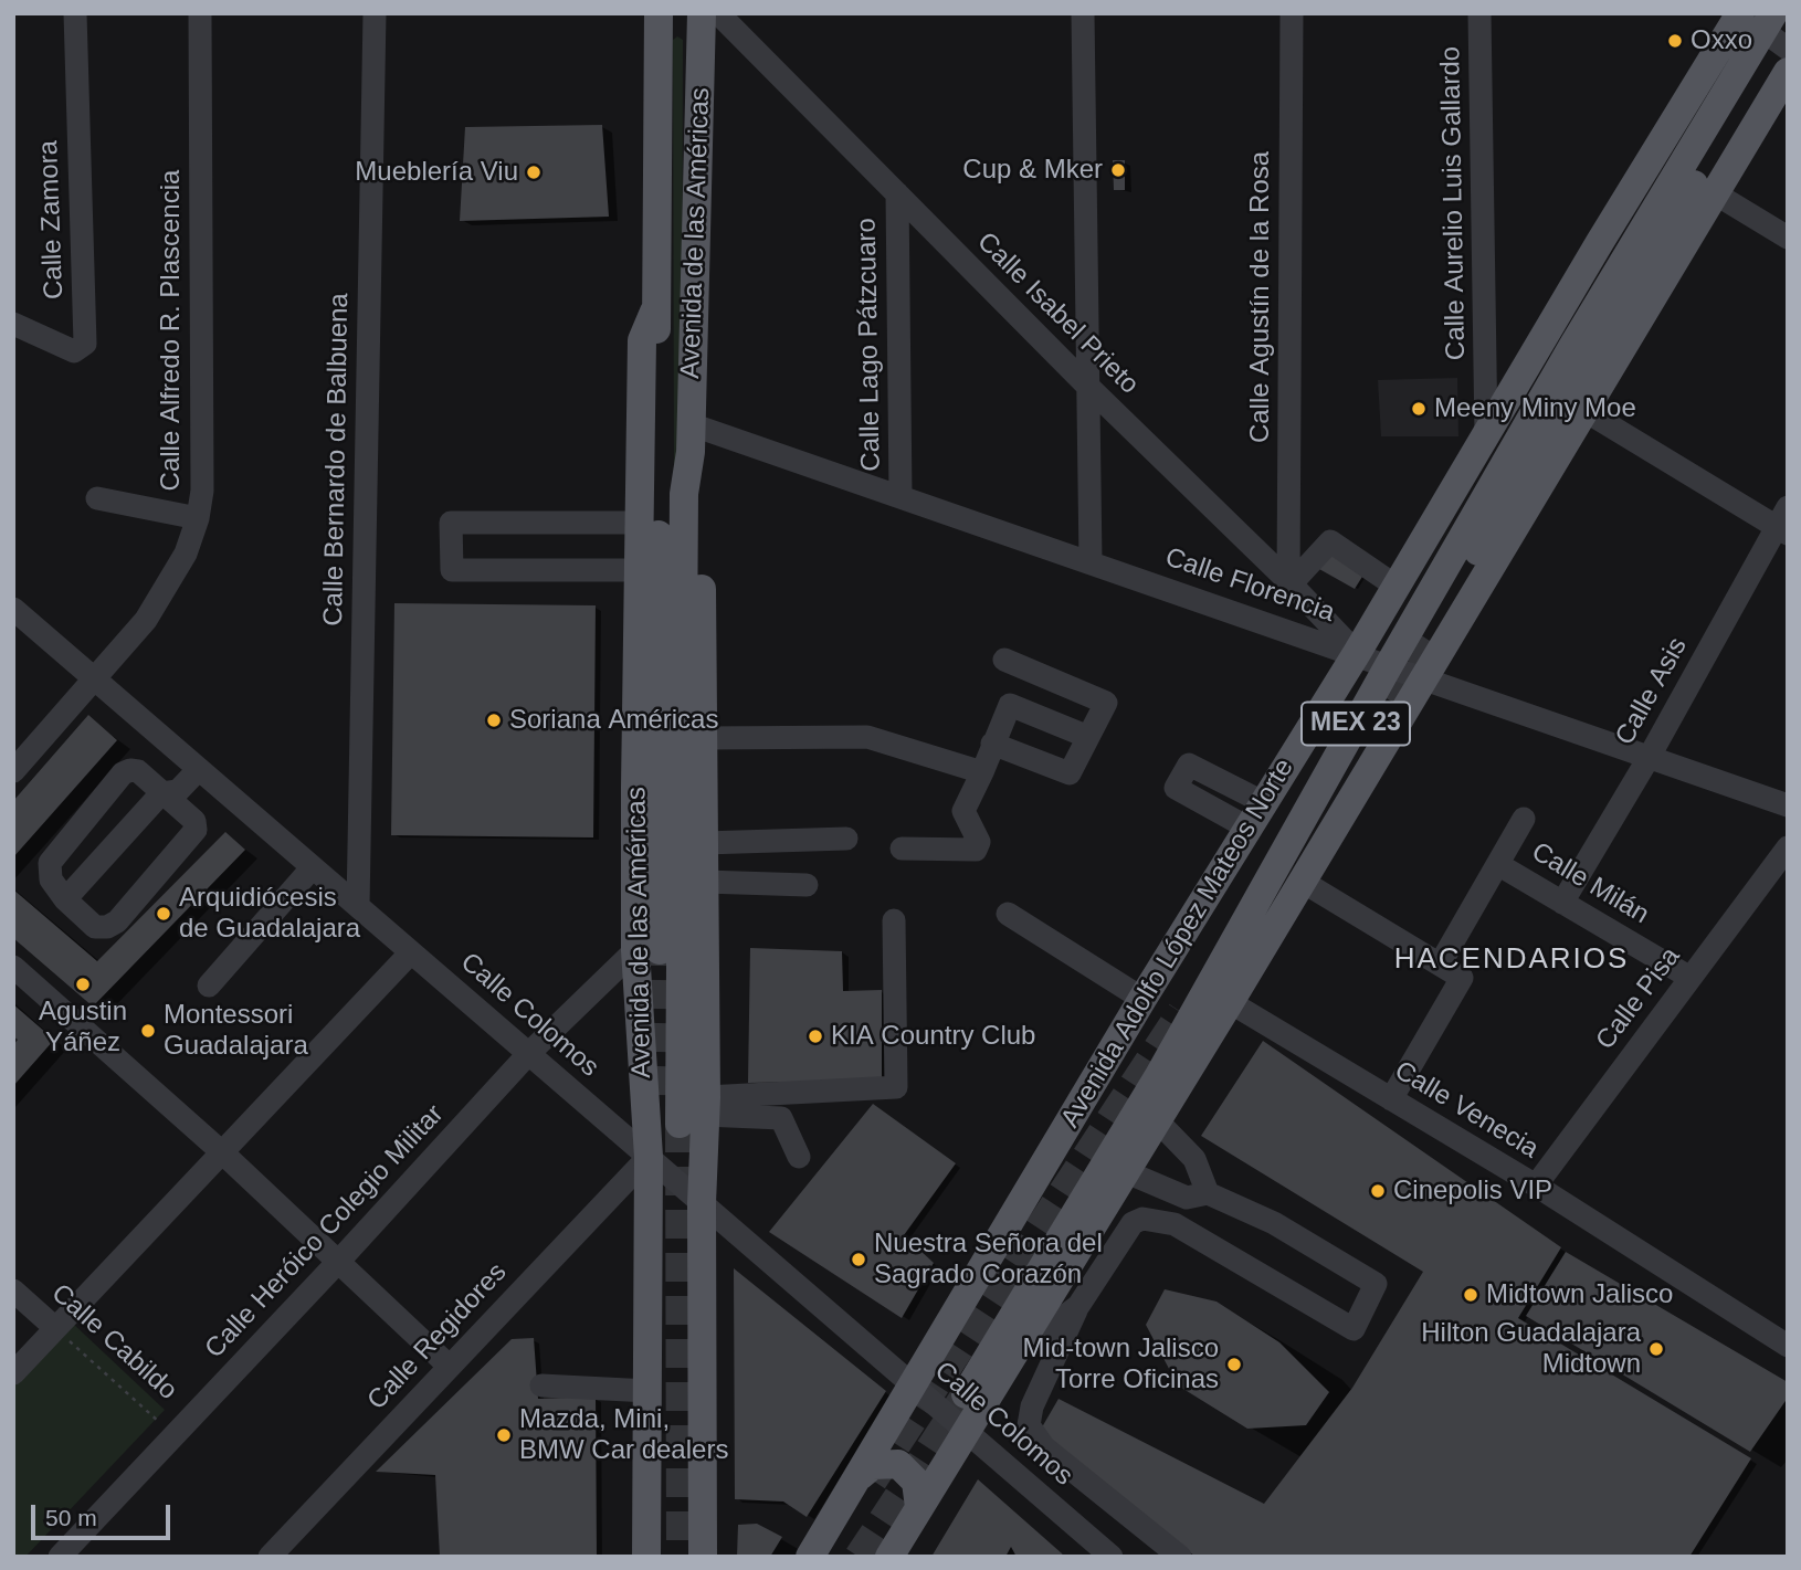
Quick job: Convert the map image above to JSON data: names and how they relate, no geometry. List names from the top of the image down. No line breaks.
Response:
{"streets":{"main road":["Avenida de las Américas","MEX 23","Avenida Adolfo López Mateos Norte"],"street":["Calle Aurelio Luis Gallardo","Calle Zamora","Calle Agustín de la Rosa","Calle Isabel Prieto","Calle Alfredo R. Plascencia","Calle Lago Pátzcuaro","Calle Bernardo de Balbuena","Calle Florencia","Calle Asis","Calle Milán","Calle Pisa","Calle Colomos","Calle Venecia","Calle Heróico Colegio Militar","Calle Regidores","Calle Cabildo"]},"crossings":[["Calle Aurelio Luis Gallardo","Avenida Adolfo López Mateos Norte"],["Avenida de las Américas","Calle Florencia"],["Avenida de las Américas","Calle Colomos"],["Avenida de las Américas","Calle Heróico Colegio Militar"],["Avenida de las Américas","Calle Regidores"],["Calle Agustín de la Rosa","Calle Isabel Prieto"],["Calle Isabel Prieto","Calle Lago Pátzcuaro"],["Calle Isabel Prieto","Calle Florencia"],["Calle Isabel Prieto","Avenida Adolfo López Mateos Norte"],["Calle Alfredo R. Plascencia","Calle Colomos"],["Calle Lago Pátzcuaro","Calle Florencia"],["Calle Bernardo de Balbuena","Calle Colomos"],["Calle Florencia","Calle Asis"],["Calle Florencia","Avenida Adolfo López Mateos Norte"],["Calle Asis","Calle Milán"],["Calle Milán","Calle Pisa"],["Avenida Adolfo López Mateos Norte","Calle Colomos"],["Calle Pisa","Calle Venecia"],["Calle Colomos","Calle Heróico Colegio Militar"],["Calle Colomos","Calle Regidores"],["Calle Heróico Colegio Militar","Calle Cabildo"]],"districts":["HACENDARIOS"],"places":["Oxxo","Cup & Mker","Mueblería Viu","Meeny Miny Moe","Soriana Américas","Arquidiócesis de Guadalajara","Agustin Yáñez","Montessori Guadalajara","KIA Country Club","Cinepolis VIP","Nuestra Señora del Sagrado Corazón","Midtown Jalisco","Hilton Guadalajara Midtown","Mid-town Jalisco Torre Oficinas","Mazda, Mini, BMW Car dealers"],"scale_bar":"50 m"}
